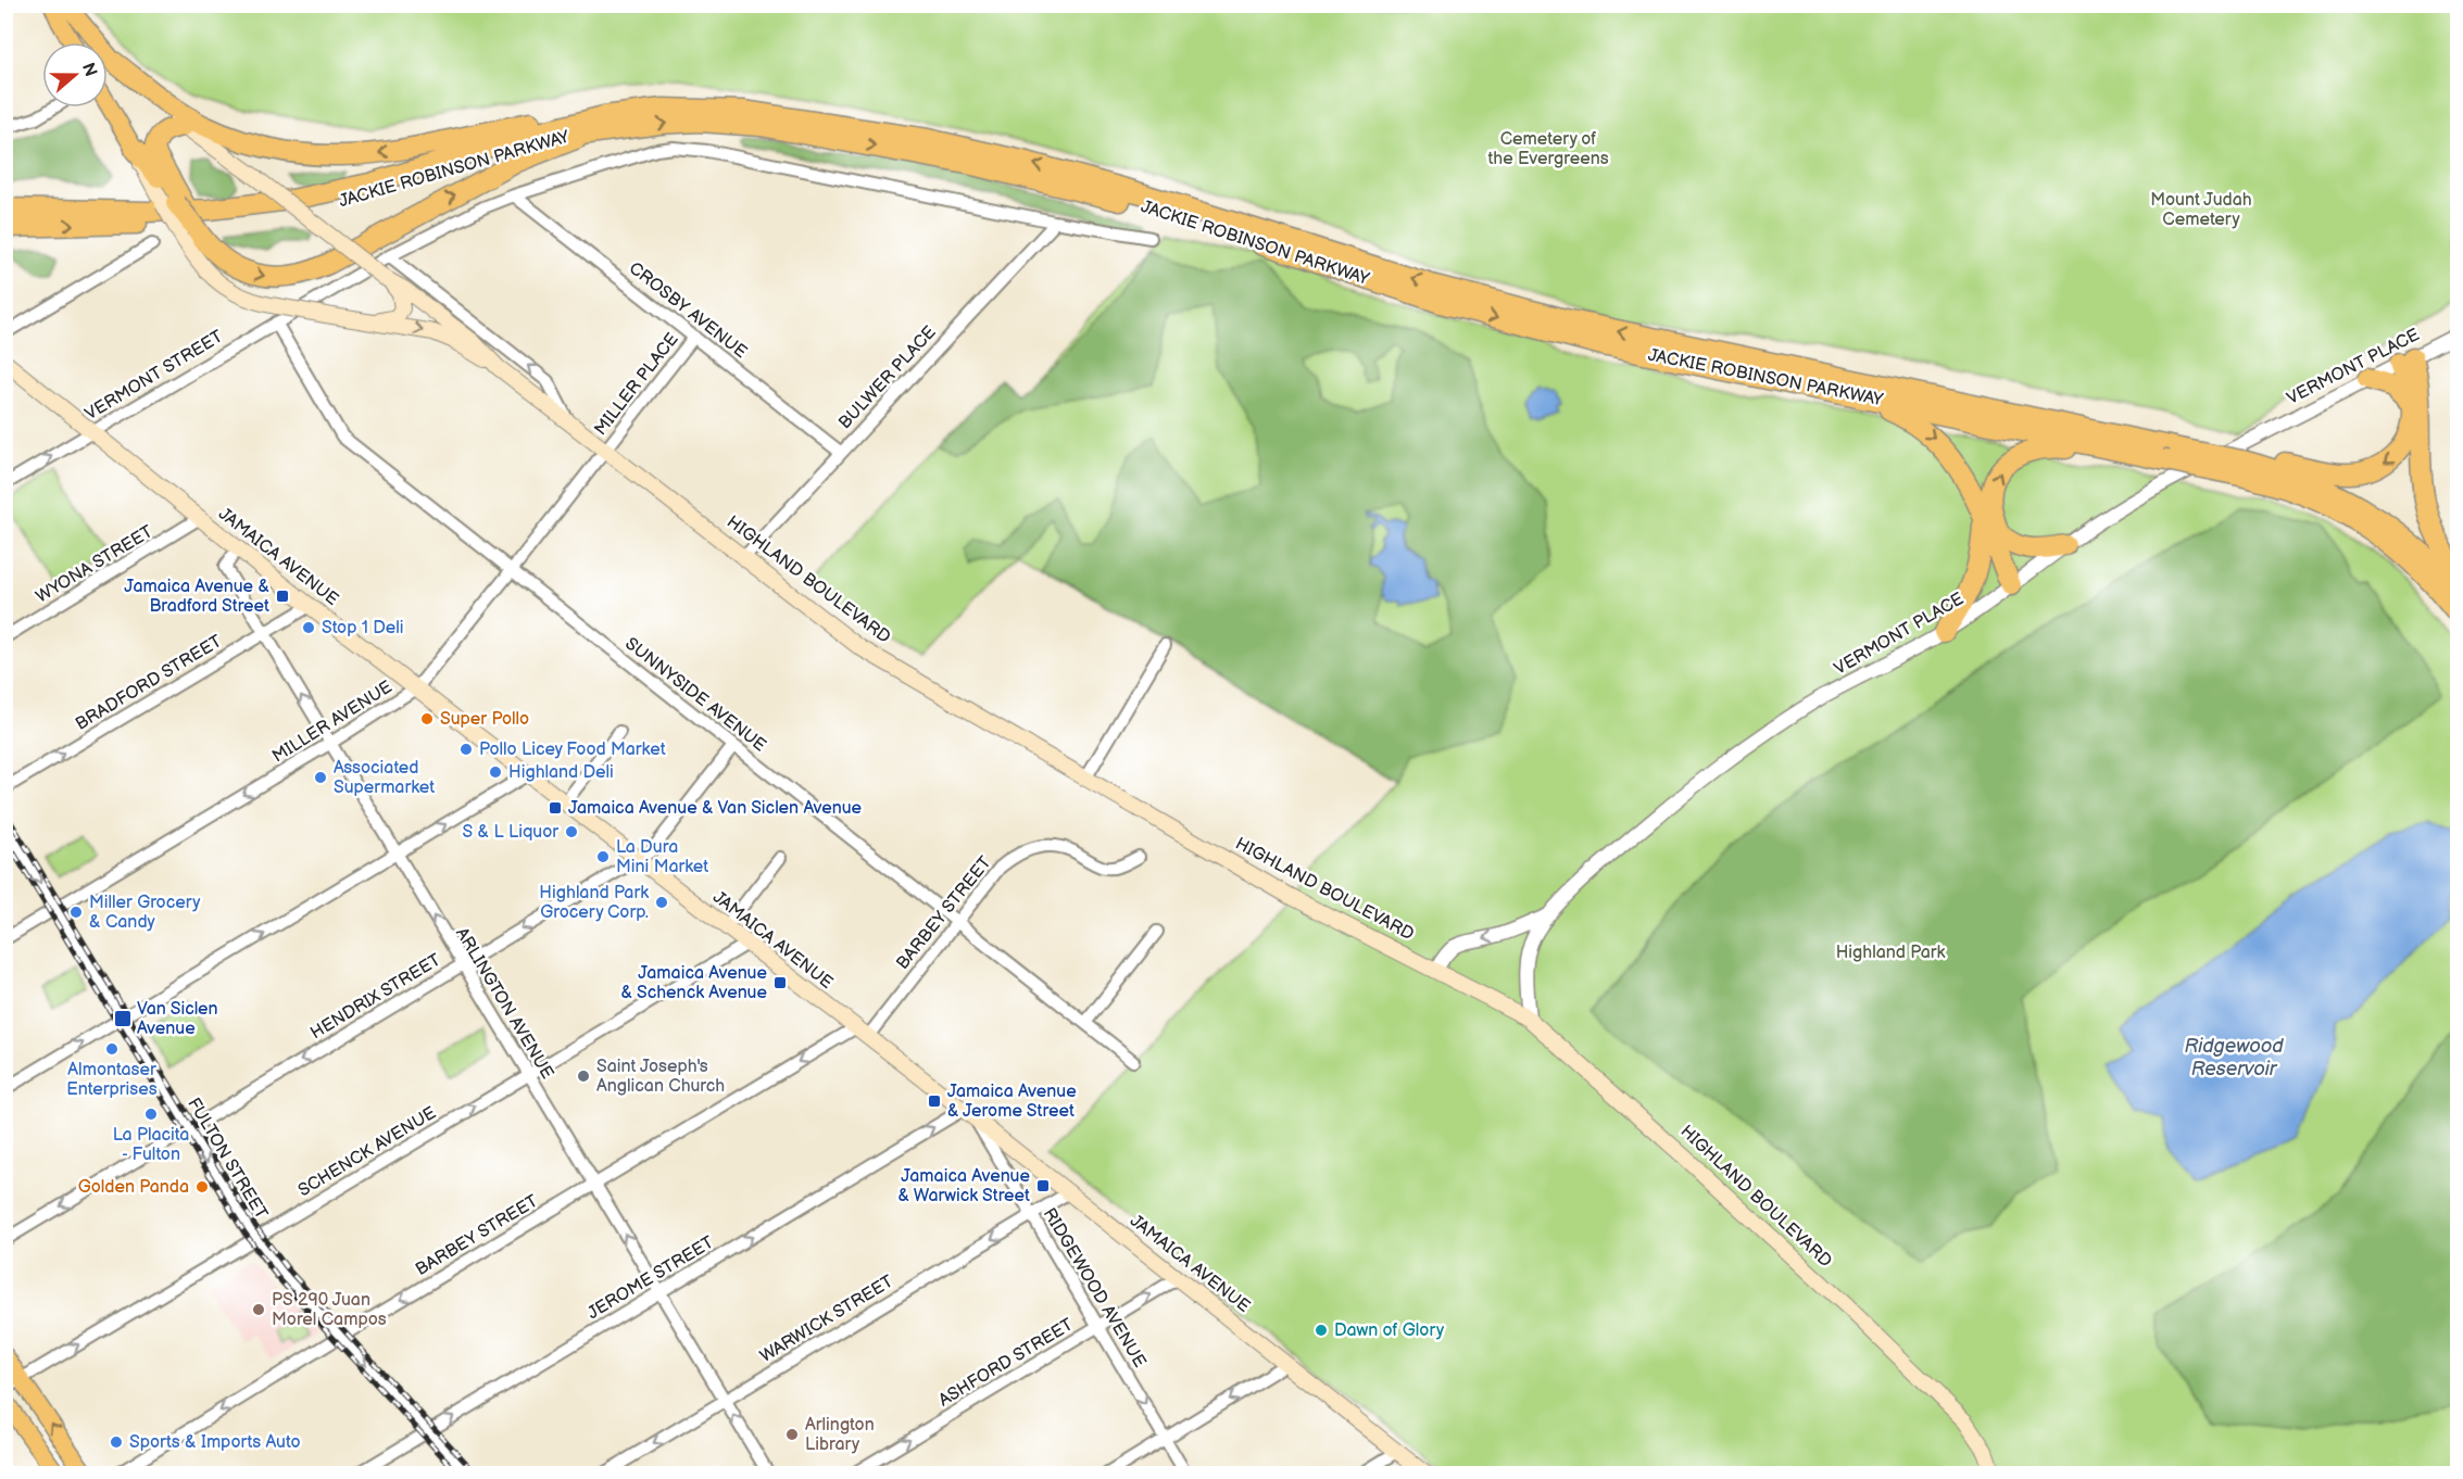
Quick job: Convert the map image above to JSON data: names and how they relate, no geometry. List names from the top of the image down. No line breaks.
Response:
{"streets":{"highway":["JACKIE ROBINSON PARKWAY"],"main road":["JAMAICA AVENUE","HIGHLAND BOULEVARD"],"street":["CROSBY AVENUE","VERMONT PLACE","VERMONT STREET","BULWER PLACE","MILLER PLACE","WYONA STREET","BRADFORD STREET","SUNNYSIDE AVENUE","MILLER AVENUE","BARBEY STREET","HENDRIX STREET","ARLINGTON AVENUE","SCHENCK AVENUE","FULTON STREET","JEROME STREET","RIDGEWOOD AVENUE","WARWICK STREET","ASHFORD STREET"]},"crossings":[["JACKIE ROBINSON PARKWAY","CROSBY AVENUE"],["JACKIE ROBINSON PARKWAY","VERMONT STREET"],["JACKIE ROBINSON PARKWAY","BULWER PLACE"],["JACKIE ROBINSON PARKWAY","HIGHLAND BOULEVARD"],["CROSBY AVENUE","BULWER PLACE"],["CROSBY AVENUE","MILLER PLACE"],["VERMONT PLACE","HIGHLAND BOULEVARD"],["VERMONT STREET","JAMAICA AVENUE"],["VERMONT STREET","SUNNYSIDE AVENUE"],["BULWER PLACE","HIGHLAND BOULEVARD"],["MILLER PLACE","HIGHLAND BOULEVARD"],["MILLER PLACE","MILLER AVENUE"],["JAMAICA AVENUE","WYONA STREET"],["JAMAICA AVENUE","BRADFORD STREET"],["JAMAICA AVENUE","MILLER AVENUE"],["JAMAICA AVENUE","BARBEY STREET"],["JAMAICA AVENUE","HENDRIX STREET"],["JAMAICA AVENUE","ARLINGTON AVENUE"],["JAMAICA AVENUE","SCHENCK AVENUE"],["JAMAICA AVENUE","JEROME STREET"],["JAMAICA AVENUE","RIDGEWOOD AVENUE"],["JAMAICA AVENUE","WARWICK STREET"],["JAMAICA AVENUE","ASHFORD STREET"],["HIGHLAND BOULEVARD","MILLER AVENUE"],["BRADFORD STREET","ARLINGTON AVENUE"],["SUNNYSIDE AVENUE","MILLER AVENUE"],["SUNNYSIDE AVENUE","BARBEY STREET"],["SUNNYSIDE AVENUE","HENDRIX STREET"],["MILLER AVENUE","ARLINGTON AVENUE"],["MILLER AVENUE","FULTON STREET"],["BARBEY STREET","ARLINGTON AVENUE"],["BARBEY STREET","FULTON STREET"],["HENDRIX STREET","ARLINGTON AVENUE"],["HENDRIX STREET","FULTON STREET"],["ARLINGTON AVENUE","SCHENCK AVENUE"],["ARLINGTON AVENUE","JEROME STREET"],["ARLINGTON AVENUE","WARWICK STREET"],["SCHENCK AVENUE","FULTON STREET"],["FULTON STREET","JEROME STREET"],["JEROME STREET","RIDGEWOOD AVENUE"],["RIDGEWOOD AVENUE","WARWICK STREET"],["RIDGEWOOD AVENUE","ASHFORD STREET"]],"one_way":["BRADFORD STREET","MILLER AVENUE","BARBEY STREET","HENDRIX STREET","ARLINGTON AVENUE","SCHENCK AVENUE","FULTON STREET","JEROME STREET","WARWICK STREET","ASHFORD STREET"],"water":["Ridgewood Reservoir"],"parks":["Cemetery of the Evergreens","Mount Judah Cemetery","Highland Park"],"places":{"transit":["Jamaica Avenue & Bradford Street","Jamaica Avenue & Van Siclen Avenue","Jamaica Avenue & Schenck Avenue","Van Siclen Avenue","Jamaica Avenue & Jerome Street","Jamaica Avenue & Warwick Street"],"other":["Stop 1 Deli","Super Pollo","Pollo Licey Food Market","Highland Deli","Associated Supermarket","S & L Liquor","La Dura Mini Market","Highland Park Grocery Corp.","Miller Grocery & Candy","Almontaser Enterprises","Saint Joseph's Anglican Church","La Placita - Fulton","Golden Panda","PS 290 Juan Morel Campos","Dawn of Glory","Arlington Library","Sports & Imports Auto"]},"north":"right"}
